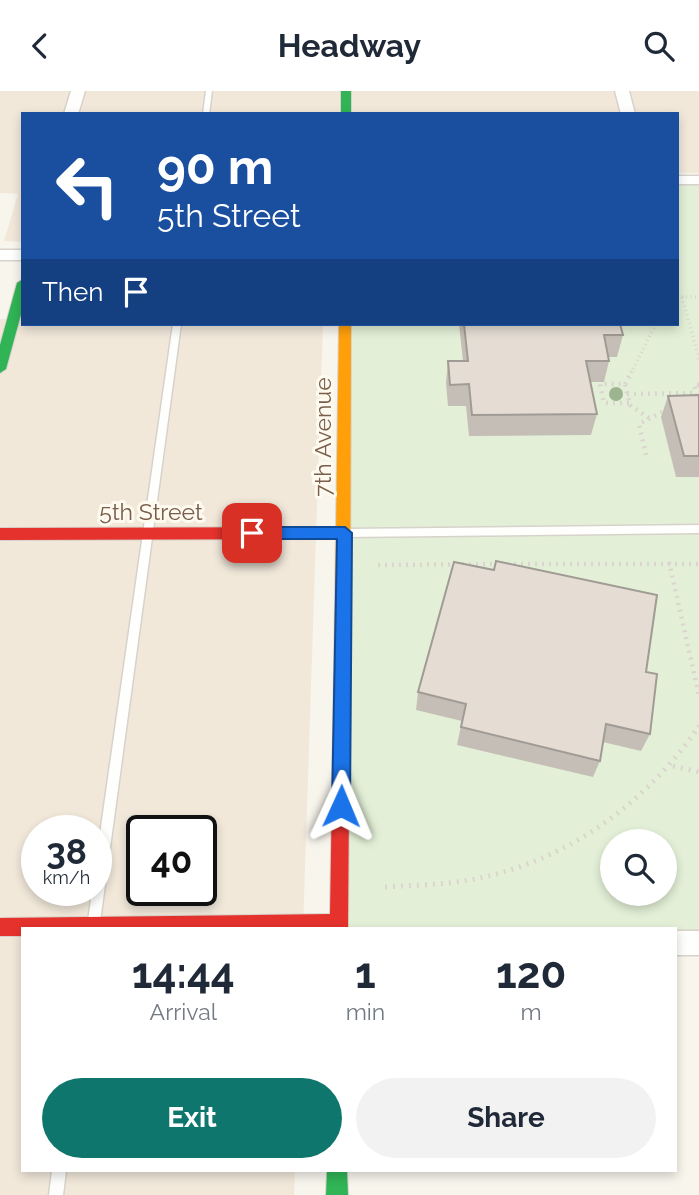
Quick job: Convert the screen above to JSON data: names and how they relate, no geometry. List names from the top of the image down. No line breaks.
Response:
{"streets":{"street":["7th Avenue","5th Street"]},"crossings":[["7th Avenue","5th Street"]],"page":{"header":"Headway","turn":["90 m","5th Street"],"then":"Then","speed":"38 km/h","limit":"40","eta":["14:44","Arrival","1","min","120","m"],"buttons":["Exit","Share"]}}
